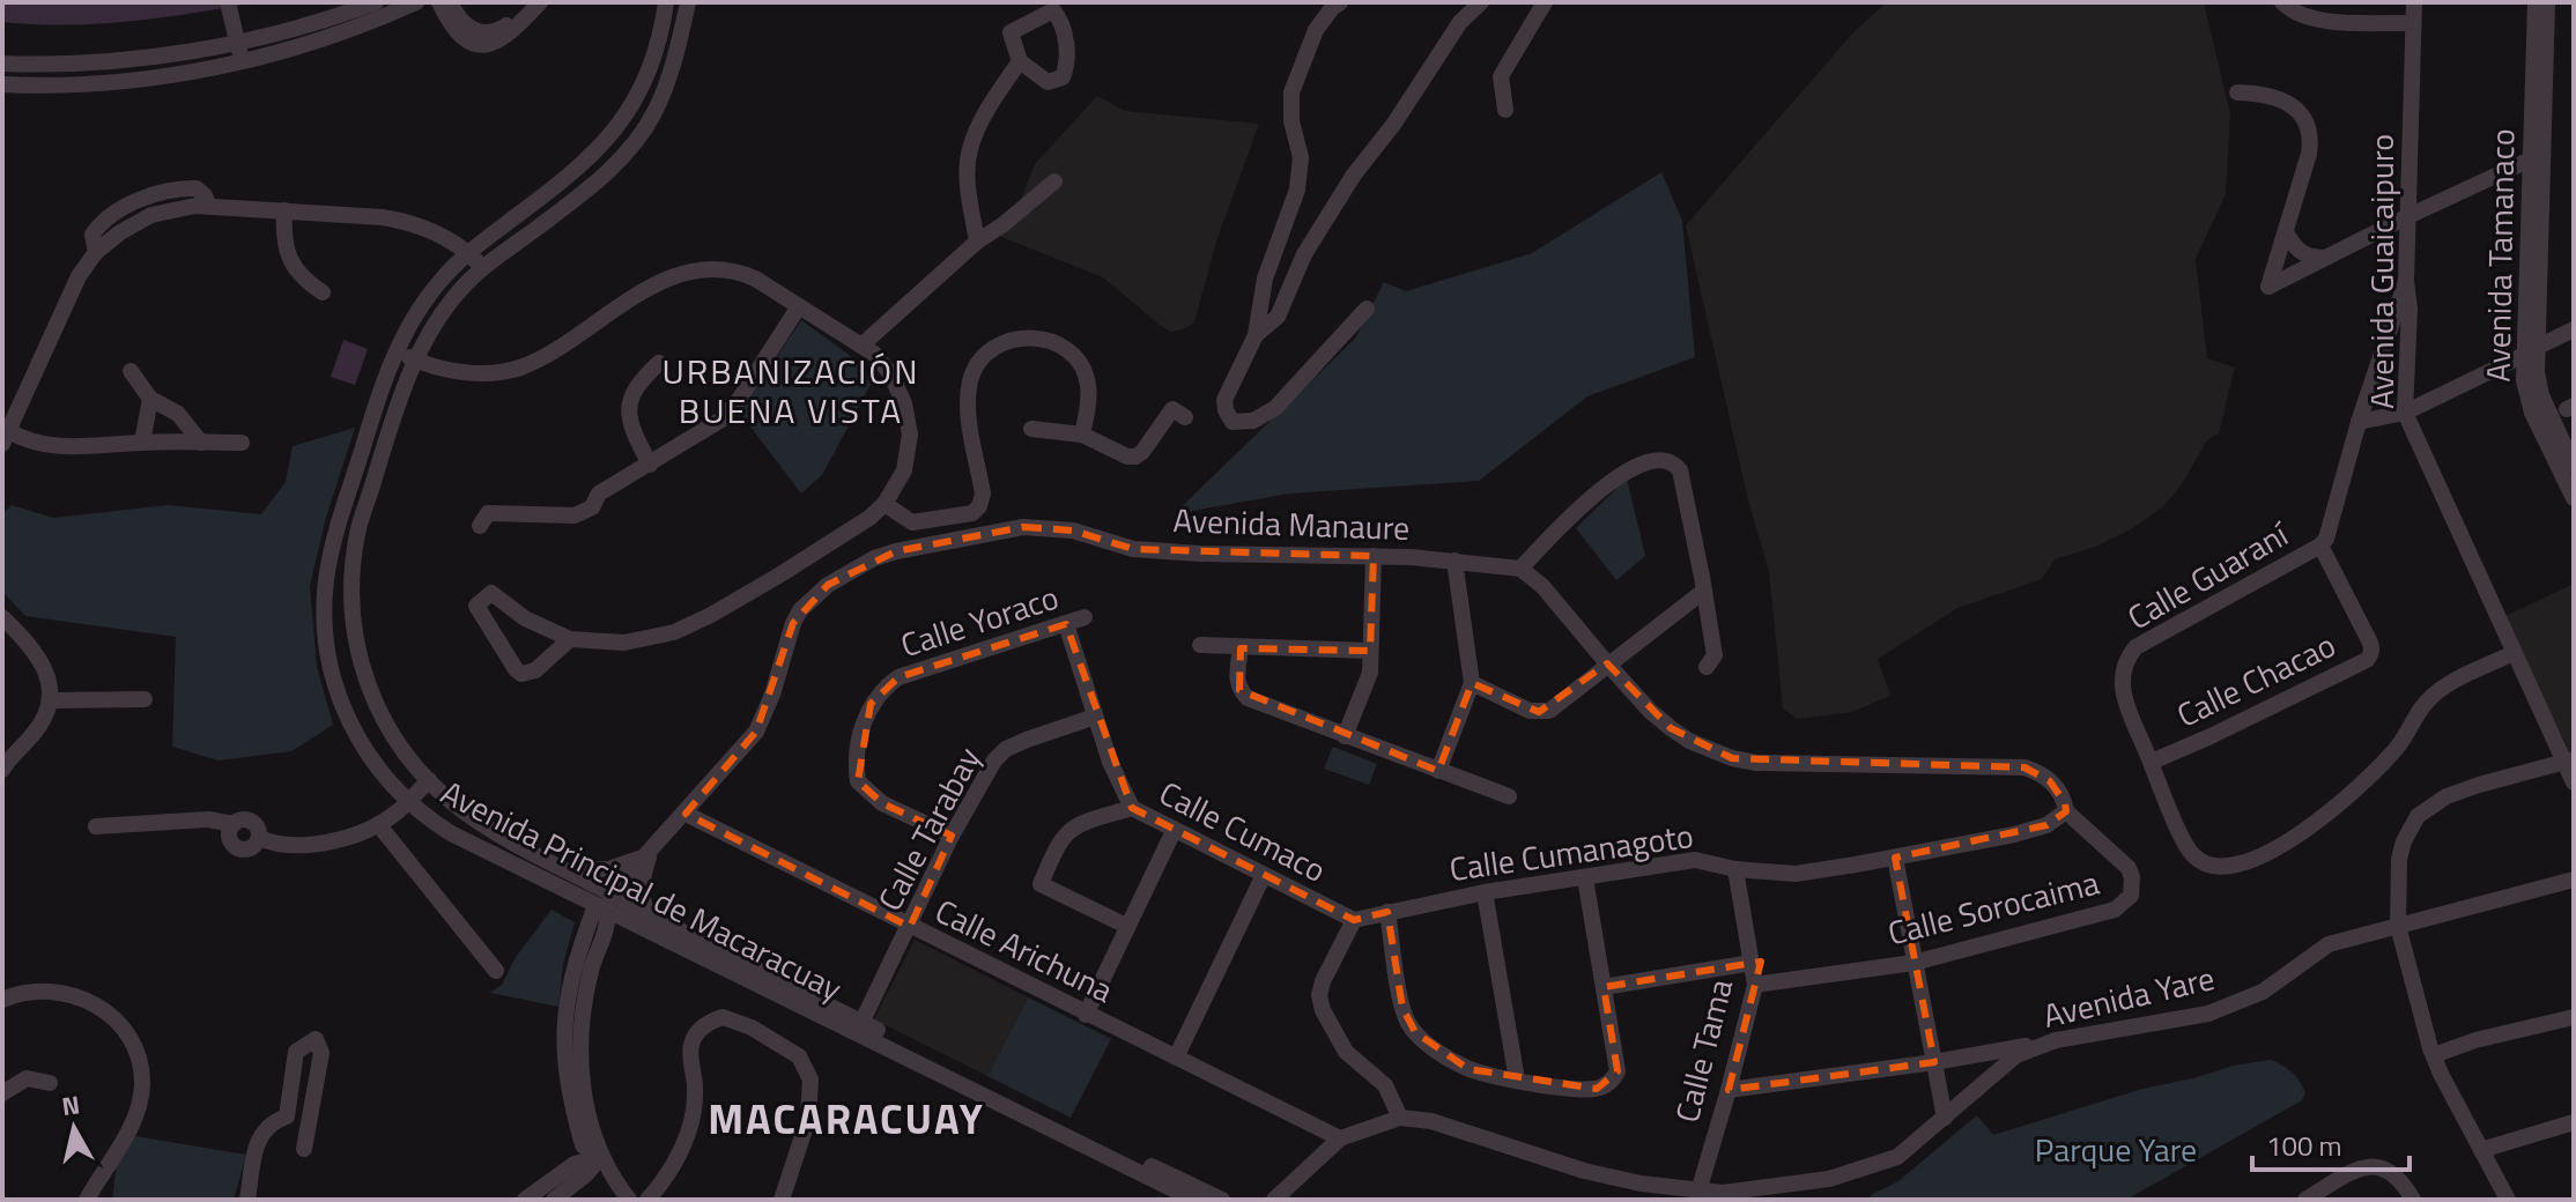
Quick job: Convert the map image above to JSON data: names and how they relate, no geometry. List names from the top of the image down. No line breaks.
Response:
{"streets":{"street":["Avenida Tamanaco","Avenida Guaicaipuro","Avenida Manaure","Calle Guaraní","Calle Yoraco","Calle Chacao","Calle Tarabay","Calle Cumaco","Calle Cumanagoto","Avenida Principal de Macaracuay","Calle Sorocaima","Calle Arichuna","Avenida Yare","Calle Tama"]},"crossings":[["Avenida Guaicaipuro","Calle Guaraní"],["Avenida Manaure","Avenida Principal de Macaracuay"],["Avenida Manaure","Calle Arichuna"],["Calle Guaraní","Calle Chacao"],["Calle Yoraco","Calle Tarabay"],["Calle Yoraco","Calle Cumaco"],["Calle Tarabay","Calle Cumaco"],["Calle Tarabay","Avenida Principal de Macaracuay"],["Calle Tarabay","Calle Arichuna"],["Calle Cumaco","Calle Cumanagoto"],["Calle Cumanagoto","Calle Sorocaima"],["Calle Cumanagoto","Calle Tama"],["Calle Sorocaima","Calle Tama"],["Calle Arichuna","Avenida Yare"],["Avenida Yare","Calle Tama"]],"districts":["URBANIZACIÓN BUENA VISTA","MACARACUAY"],"parks":["Parque Yare"],"scale_bar":"100 m","north":"top"}
